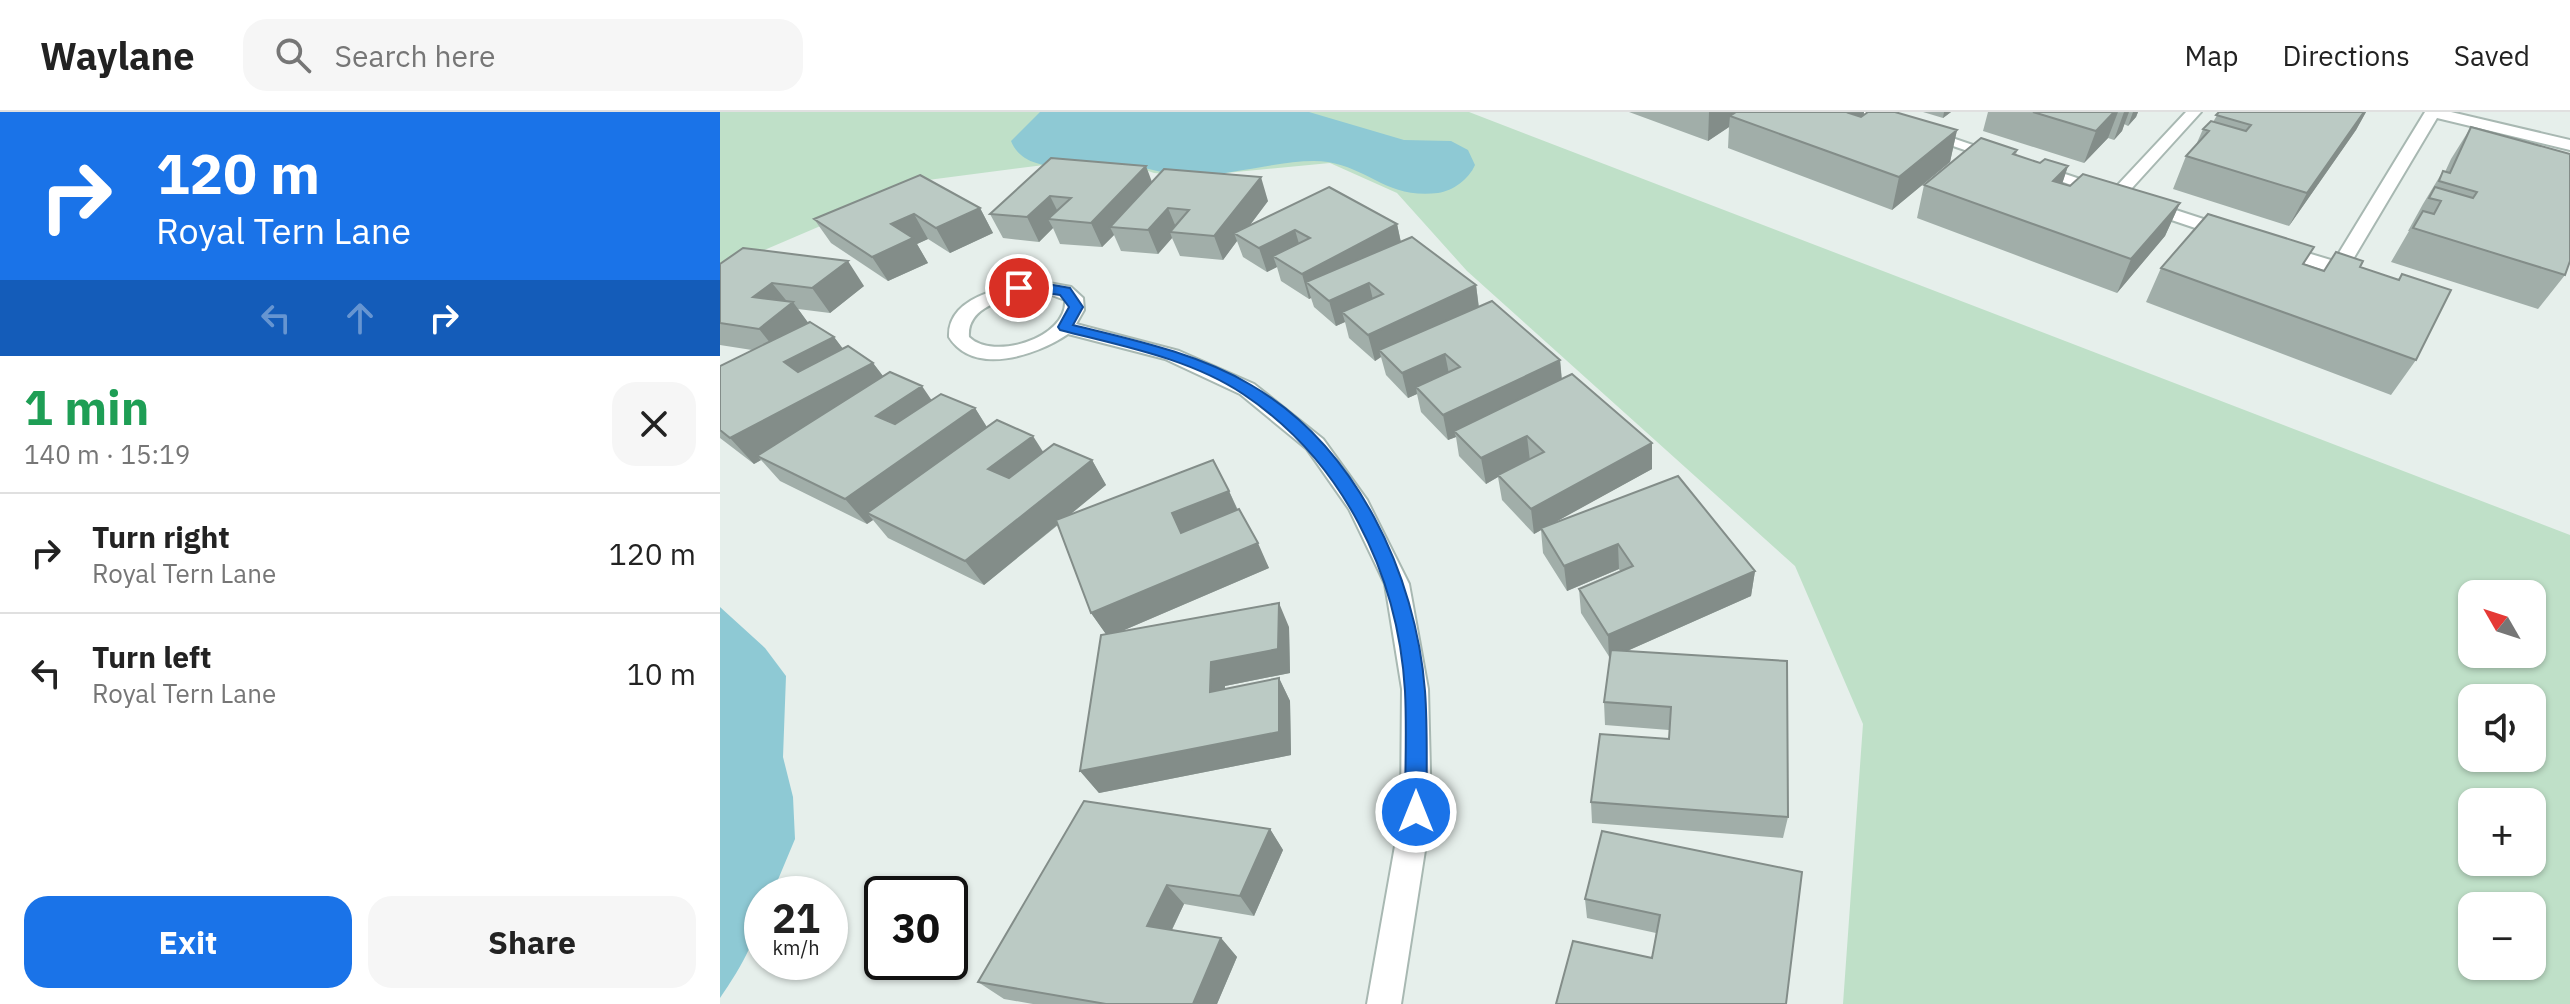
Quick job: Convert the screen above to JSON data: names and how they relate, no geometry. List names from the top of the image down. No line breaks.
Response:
{"north":"top left","page":{"header":"Waylane","search":"Search here","nav":["Map","Directions","Saved"],"turn":["120 m","Royal Tern Lane"],"heading":["1 min","140 m · 15:19"],"list":[{"name":"Turn right","note":"Royal Tern Lane","value":"120 m"},{"name":"Turn left","note":"Royal Tern Lane","value":"10 m"}],"map_buttons":["+","−"],"speed":"21 km/h","limit":"30","buttons":["Exit","Share"]}}
